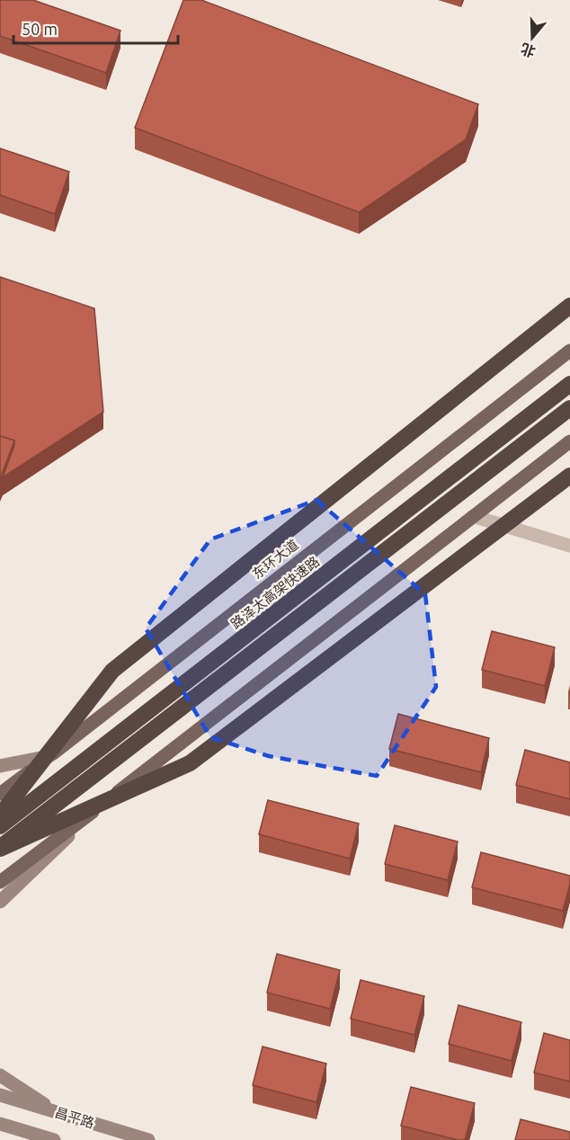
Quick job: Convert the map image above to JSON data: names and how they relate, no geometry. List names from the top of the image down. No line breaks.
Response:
{"streets":{"highway":["路泽太高架快速路"],"main road":["东环大道","昌平路"]},"scale_bar":"50 m","north":"bottom"}
